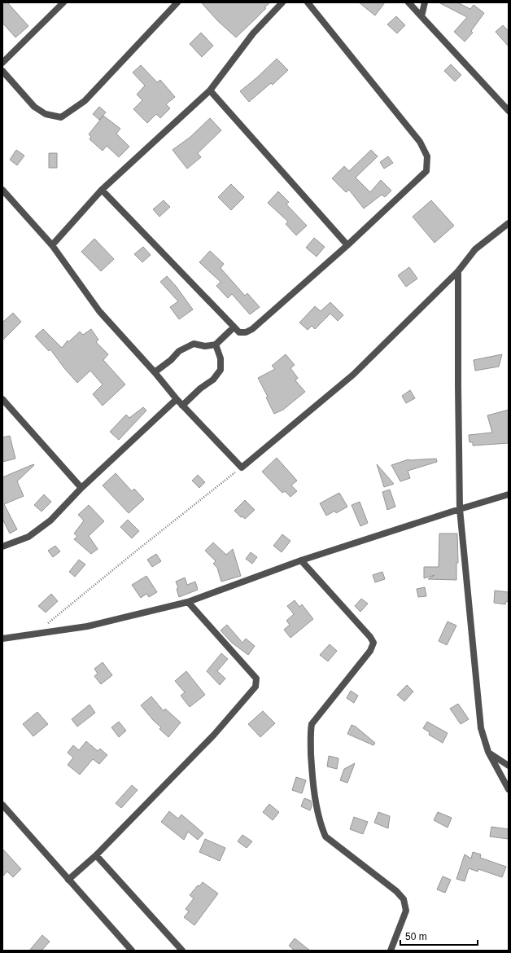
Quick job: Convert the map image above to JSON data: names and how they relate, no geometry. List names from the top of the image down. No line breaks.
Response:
{"scale_bar":"50 m"}
